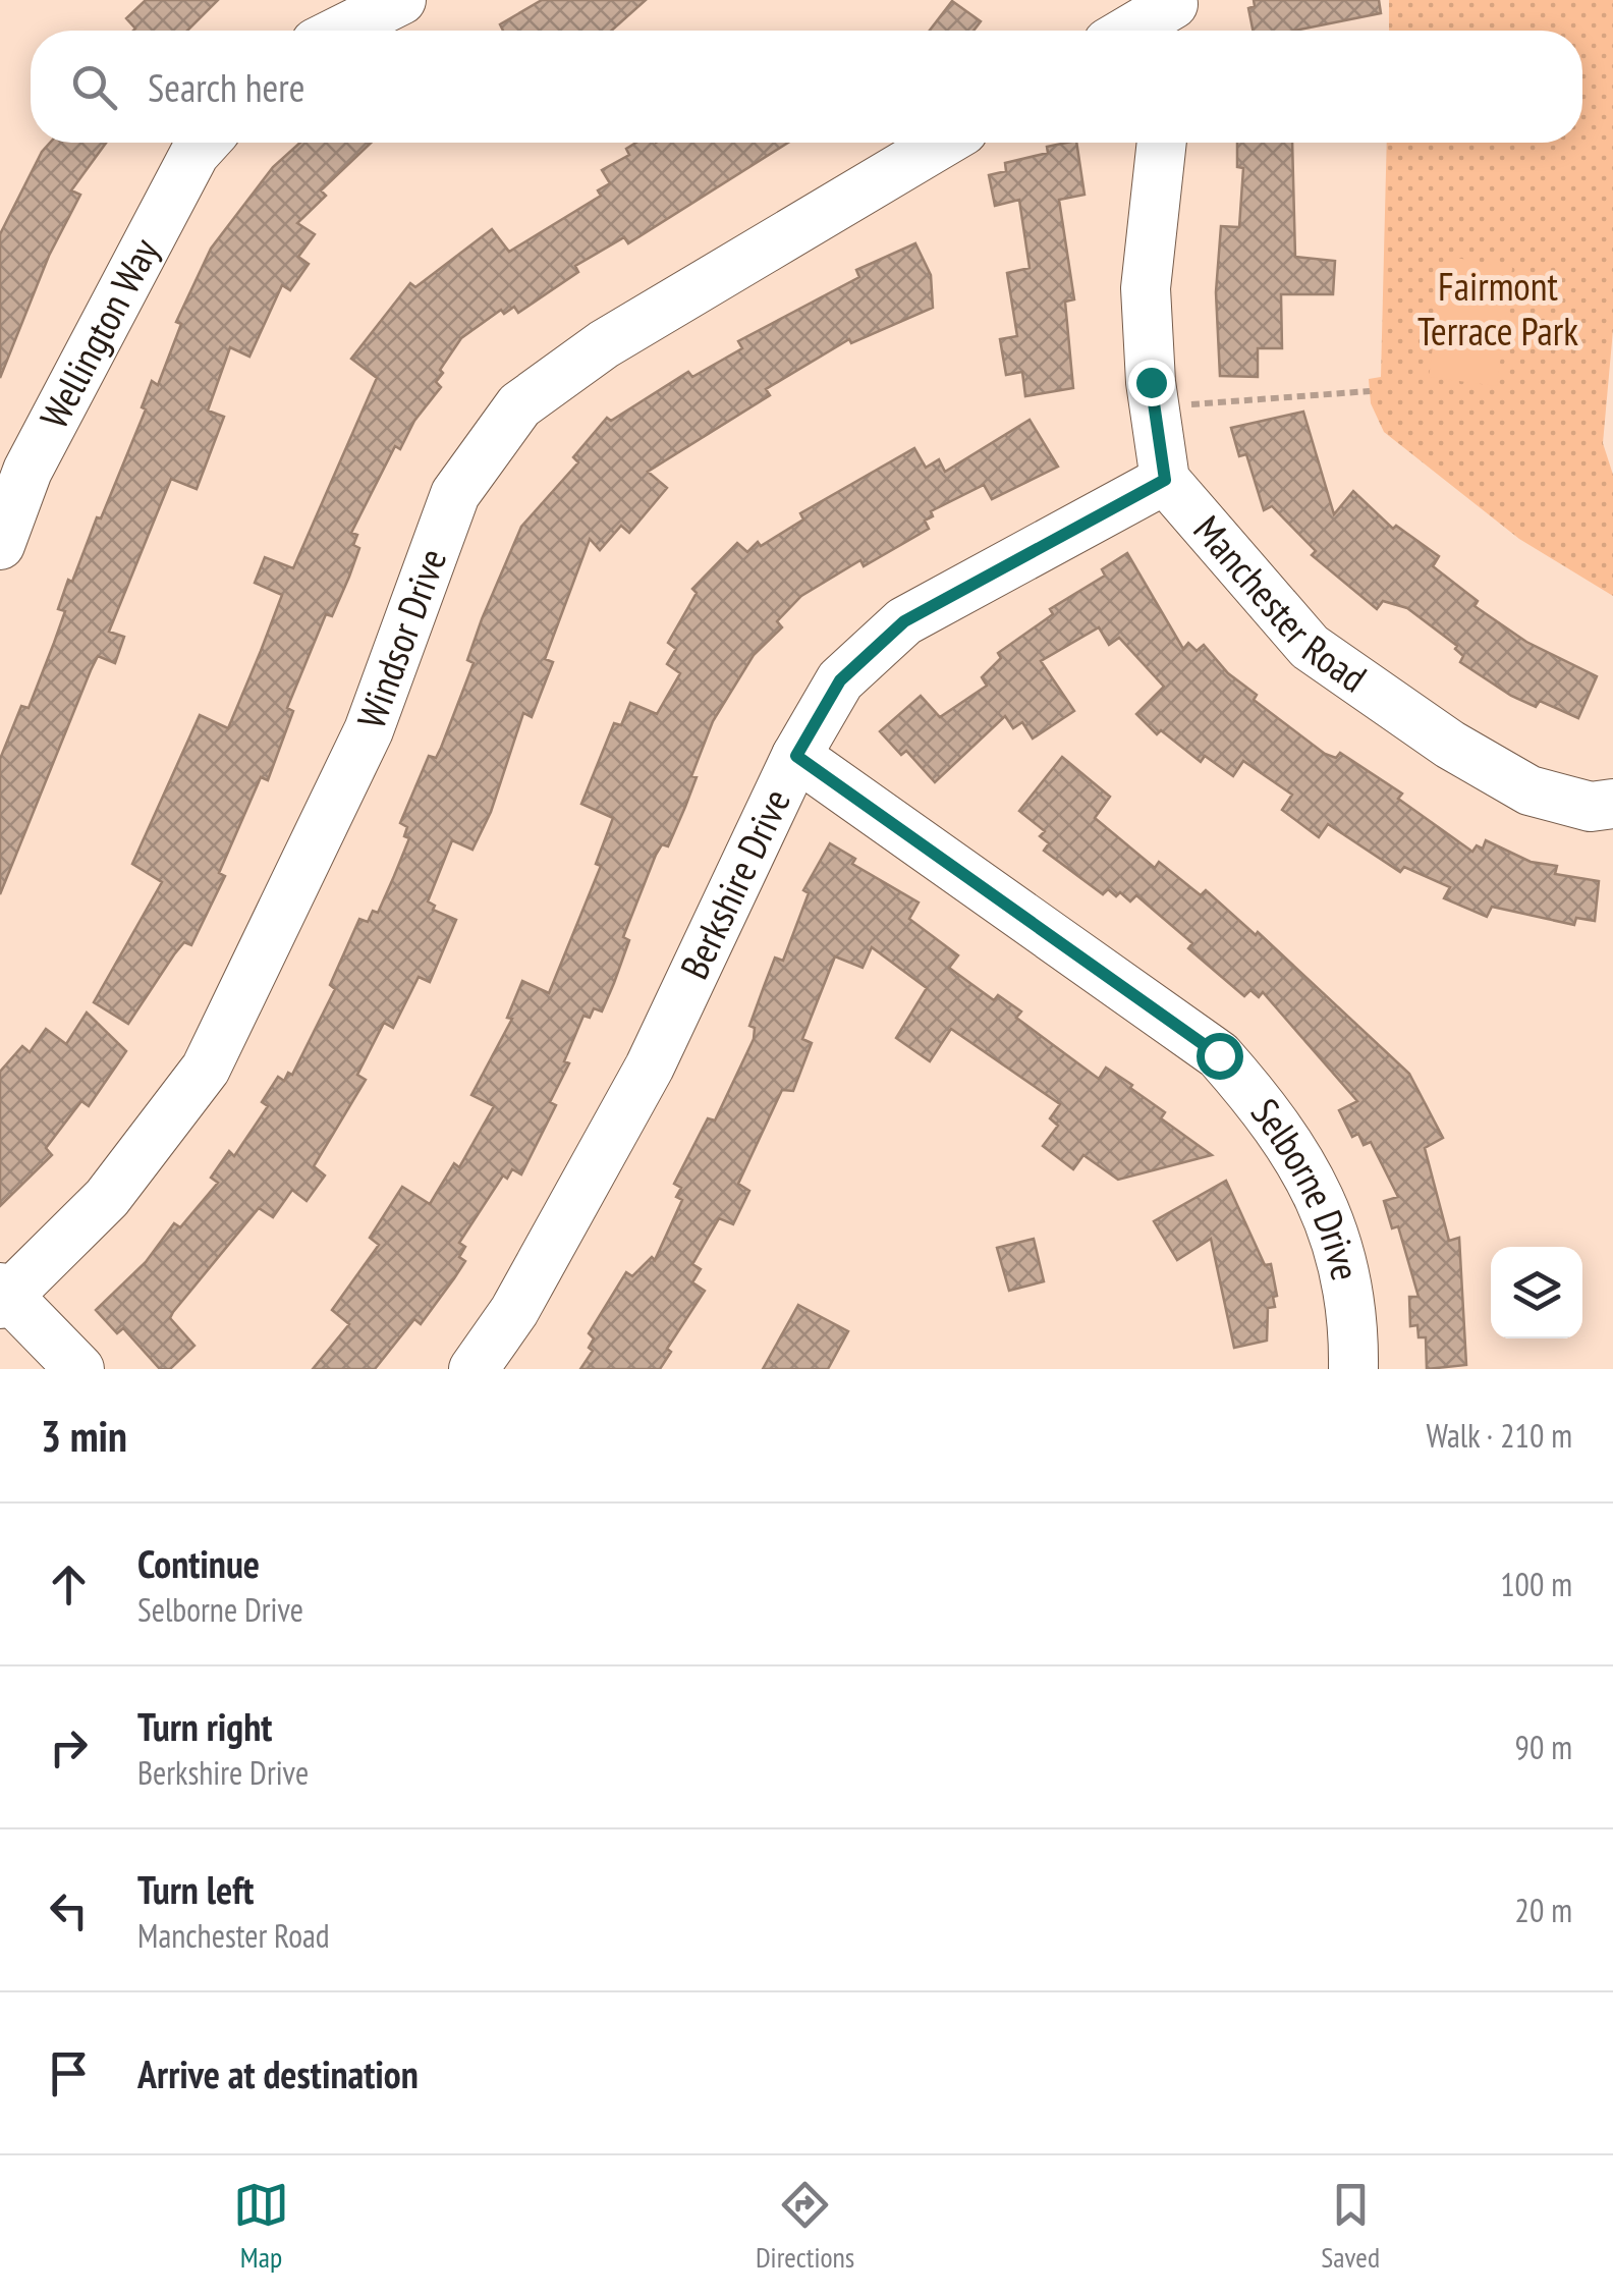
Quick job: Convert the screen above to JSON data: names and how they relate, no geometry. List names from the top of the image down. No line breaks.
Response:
{"streets":{"street":["Wellington Way","Manchester Road","Windsor Drive","Berkshire Drive","Selborne Drive"]},"crossings":[["Manchester Road","Berkshire Drive"],["Berkshire Drive","Selborne Drive"]],"parks":["Fairmont Terrace Park"],"page":{"search":"Search here","heading":["3 min","Walk · 210 m"],"list":[["Continue","Selborne Drive","100 m"],["Turn right","Berkshire Drive","90 m"],["Turn left","Manchester Road","20 m"],"Arrive at destination"],"nav":["Map","Directions","Saved"]}}
